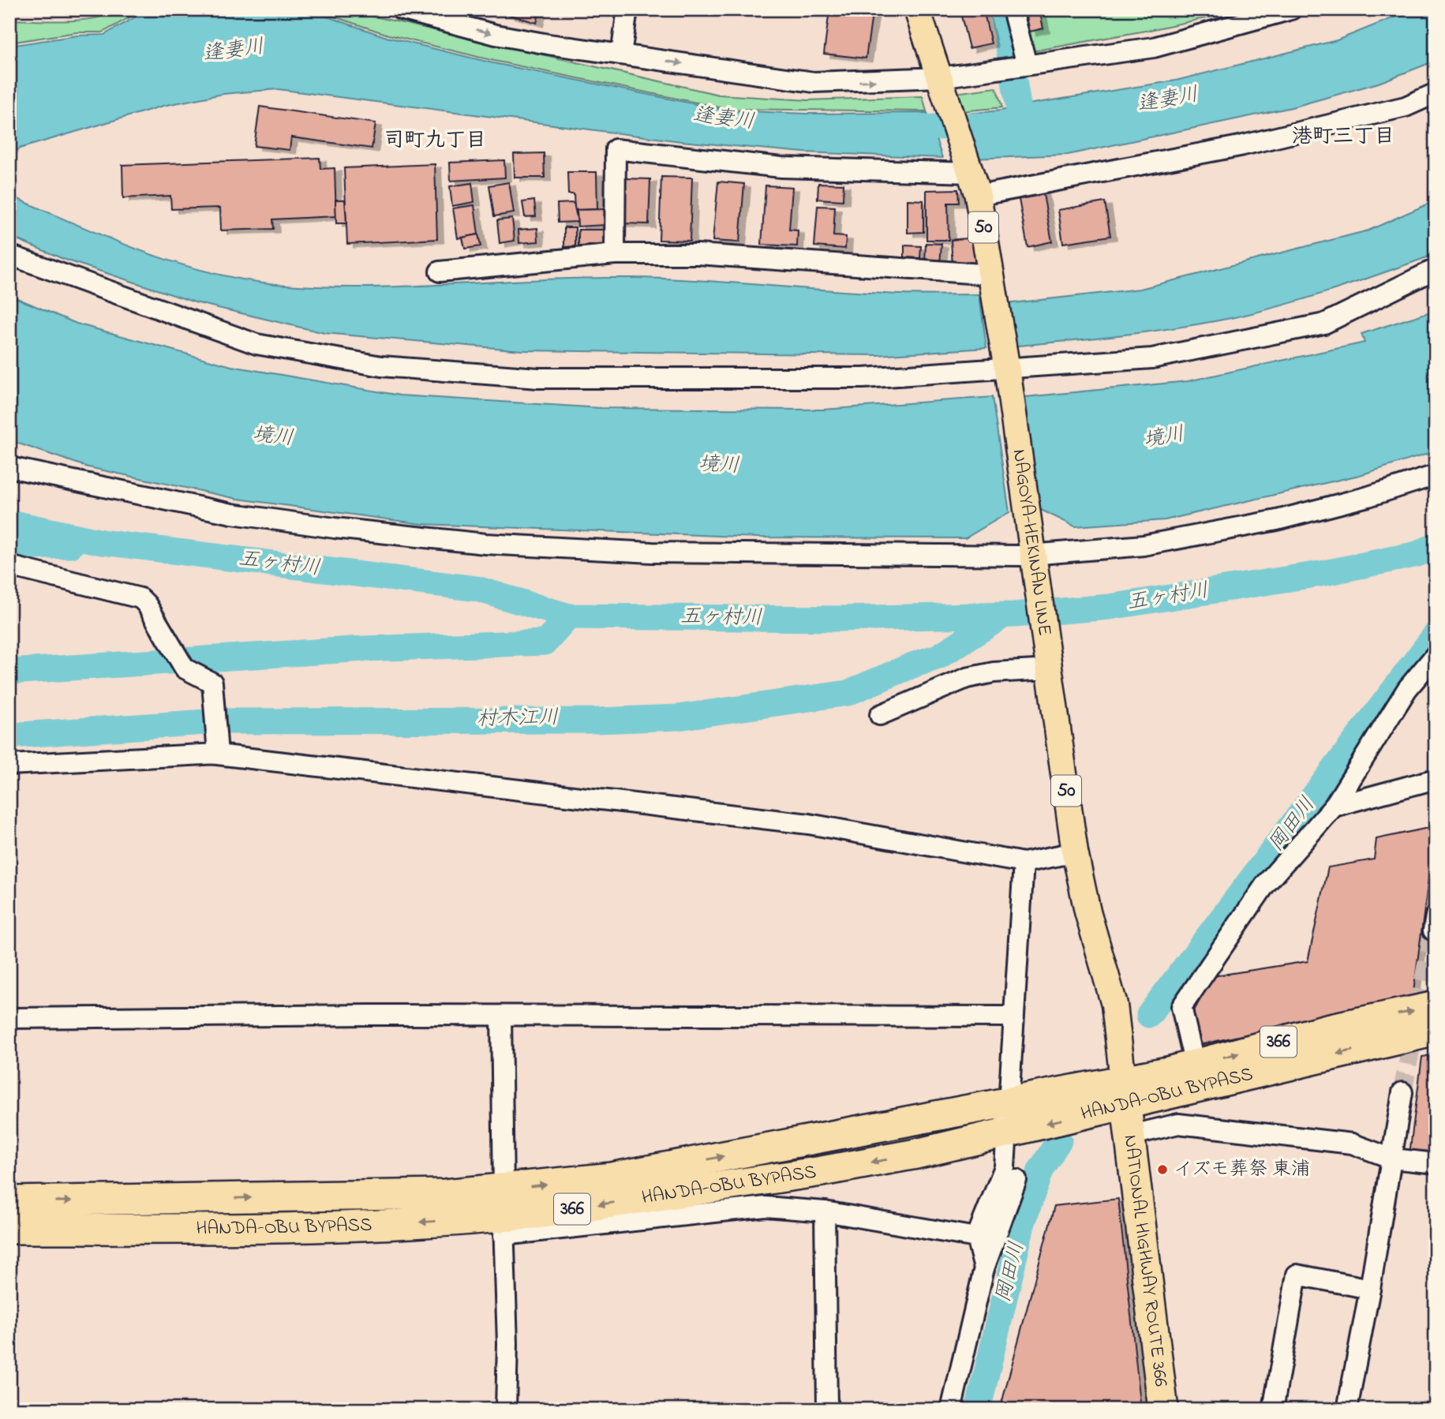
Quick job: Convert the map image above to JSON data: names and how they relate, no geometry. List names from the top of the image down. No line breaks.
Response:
{"streets":{"highway":["366","HANDA-OBU BYPASS","NATIONAL HIGHWAY ROUTE 366"],"main road":["50","NAGOYA-HEKINAN LINE"]},"crossings":[["NAGOYA-HEKINAN LINE","HANDA-OBU BYPASS"],["NAGOYA-HEKINAN LINE","NATIONAL HIGHWAY ROUTE 366"],["HANDA-OBU BYPASS","NATIONAL HIGHWAY ROUTE 366"]],"districts":["港町三丁目","司町九丁目"],"water":["逢妻川","境川","五ヶ村川","村木江川","岡田川"],"places":["イズモ葬祭 東浦"]}
